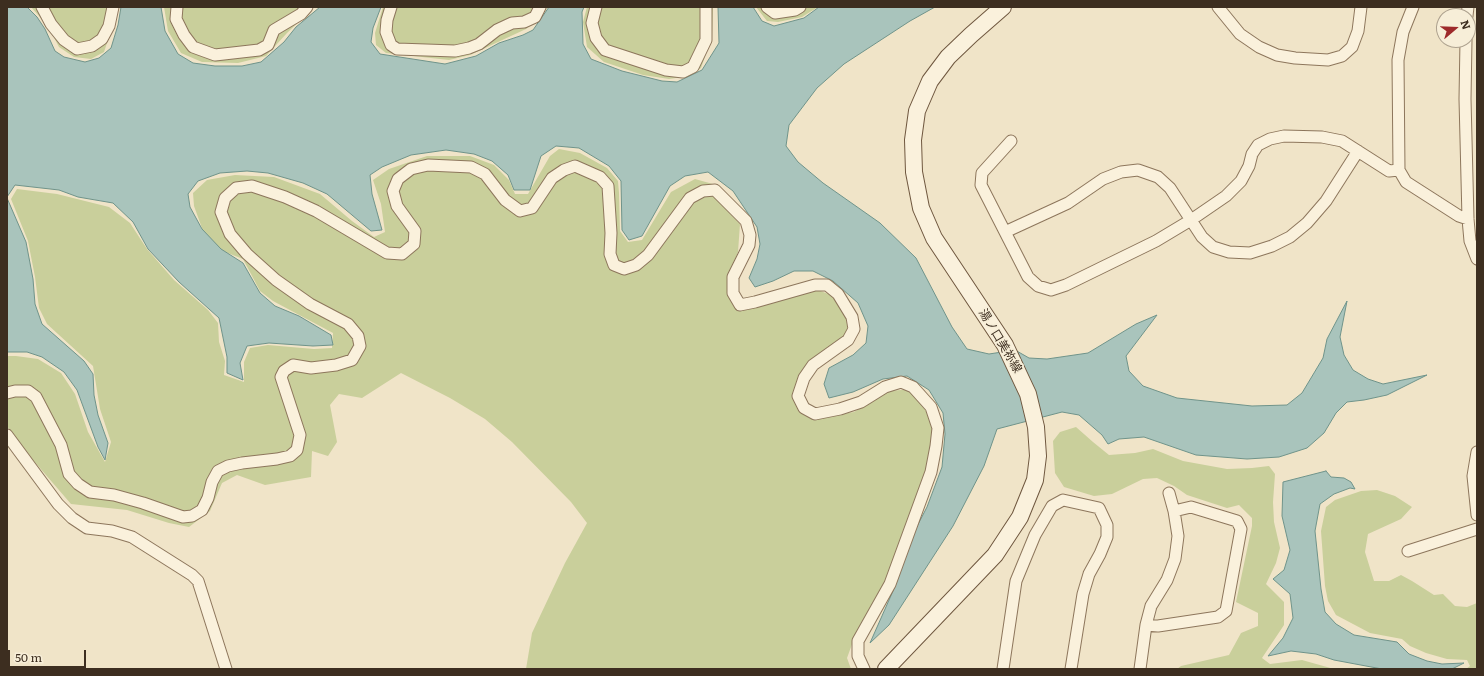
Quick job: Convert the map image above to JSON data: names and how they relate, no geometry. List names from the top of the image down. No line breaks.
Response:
{"streets":{"main road":["湯ノ口美祢線"]},"scale_bar":"50 m","north":"right"}
